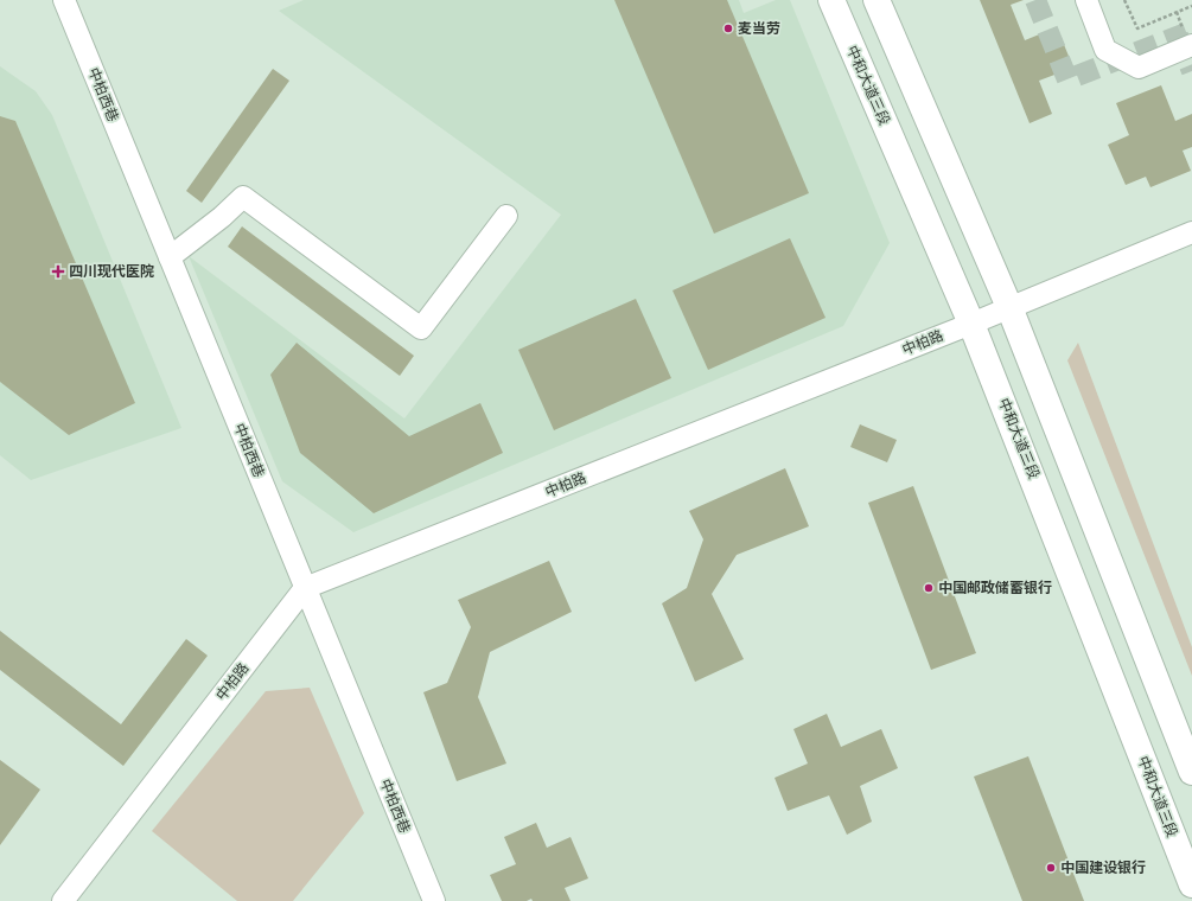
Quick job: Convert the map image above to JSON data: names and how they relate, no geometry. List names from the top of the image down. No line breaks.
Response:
{"streets":{"main road":["中和大道三段"],"street":["中柏西巷","中柏路"]},"crossings":[["中和大道三段","中柏路"],["中柏西巷","中柏路"]],"places":{"other":["麦当劳","中国邮政储蓄银行","中国建设银行"],"health":["四川现代医院"]}}
